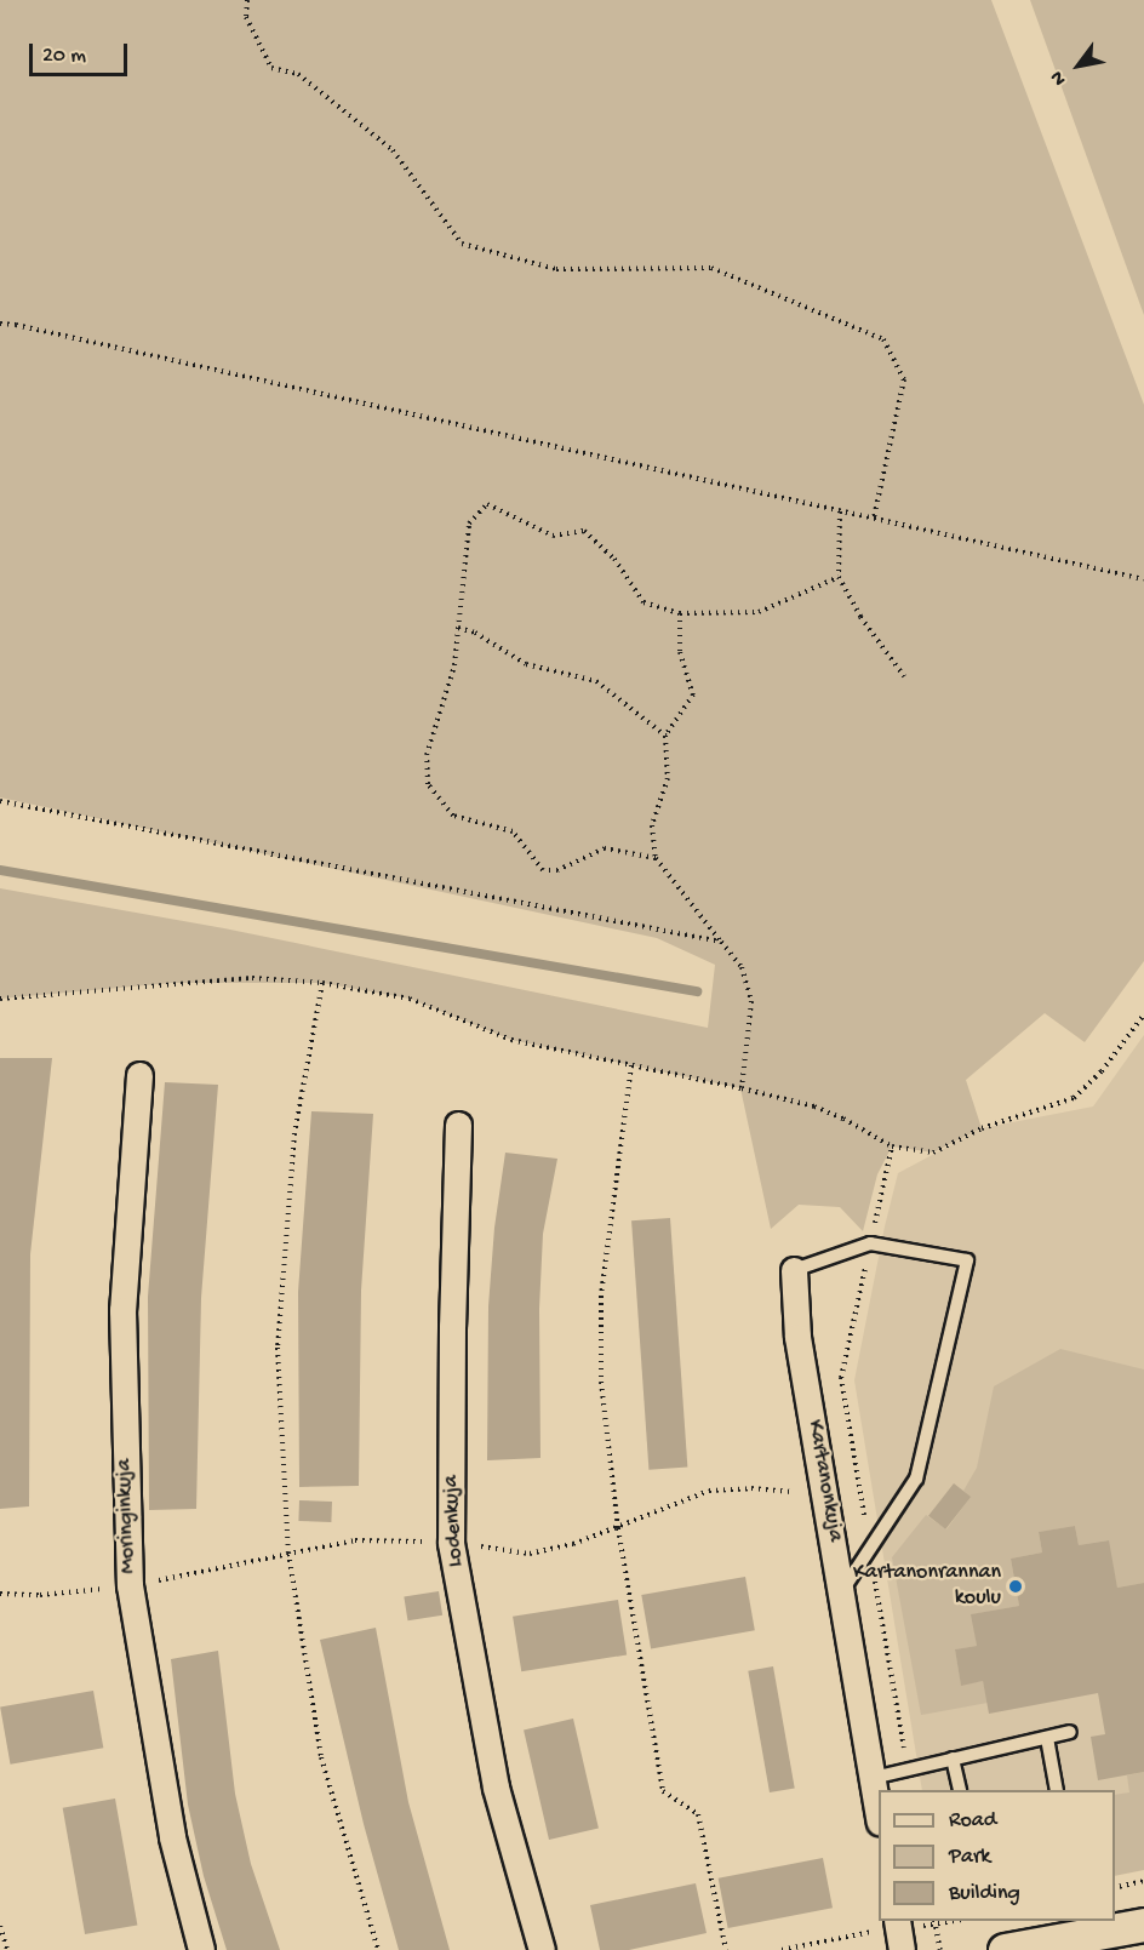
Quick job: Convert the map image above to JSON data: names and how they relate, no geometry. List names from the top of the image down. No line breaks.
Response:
{"streets":{"street":["Kartanonkuja","Moringinkuja","Lodenkuja"]},"places":["Kartanonrannan koulu"],"legend":["Road","Park","Building"],"scale_bar":"20 m","north":"bottom left"}
